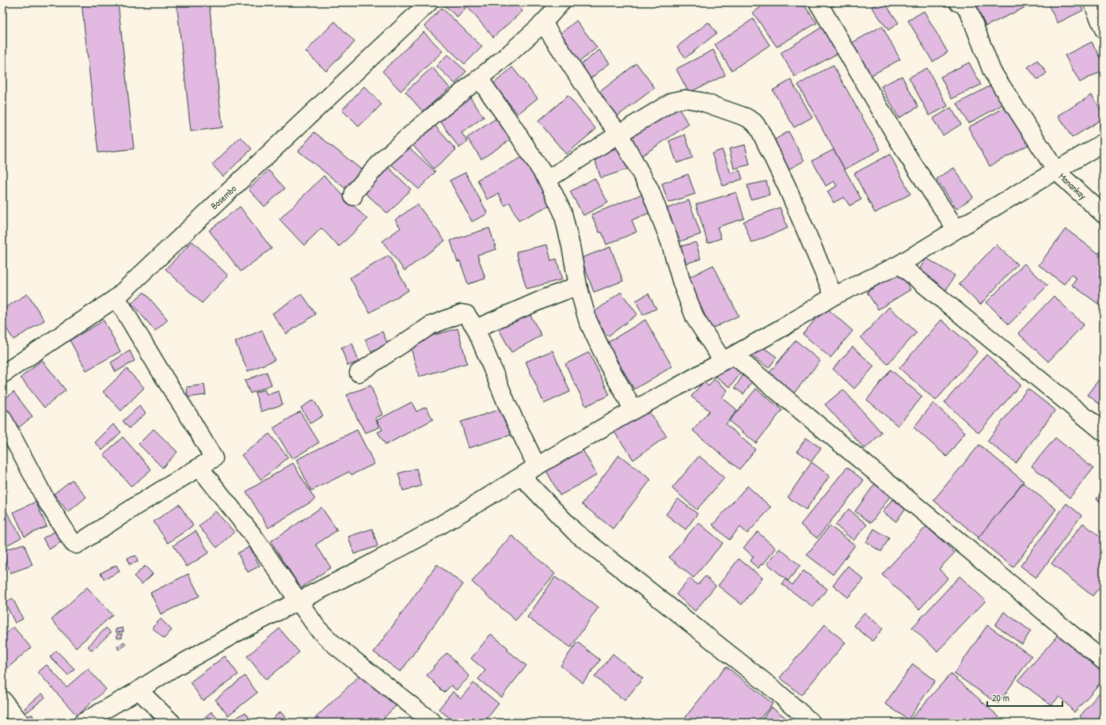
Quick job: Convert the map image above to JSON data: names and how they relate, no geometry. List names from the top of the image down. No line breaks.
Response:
{"streets":{"street":["Manankay","Bosembo"]},"scale_bar":"20 m"}
